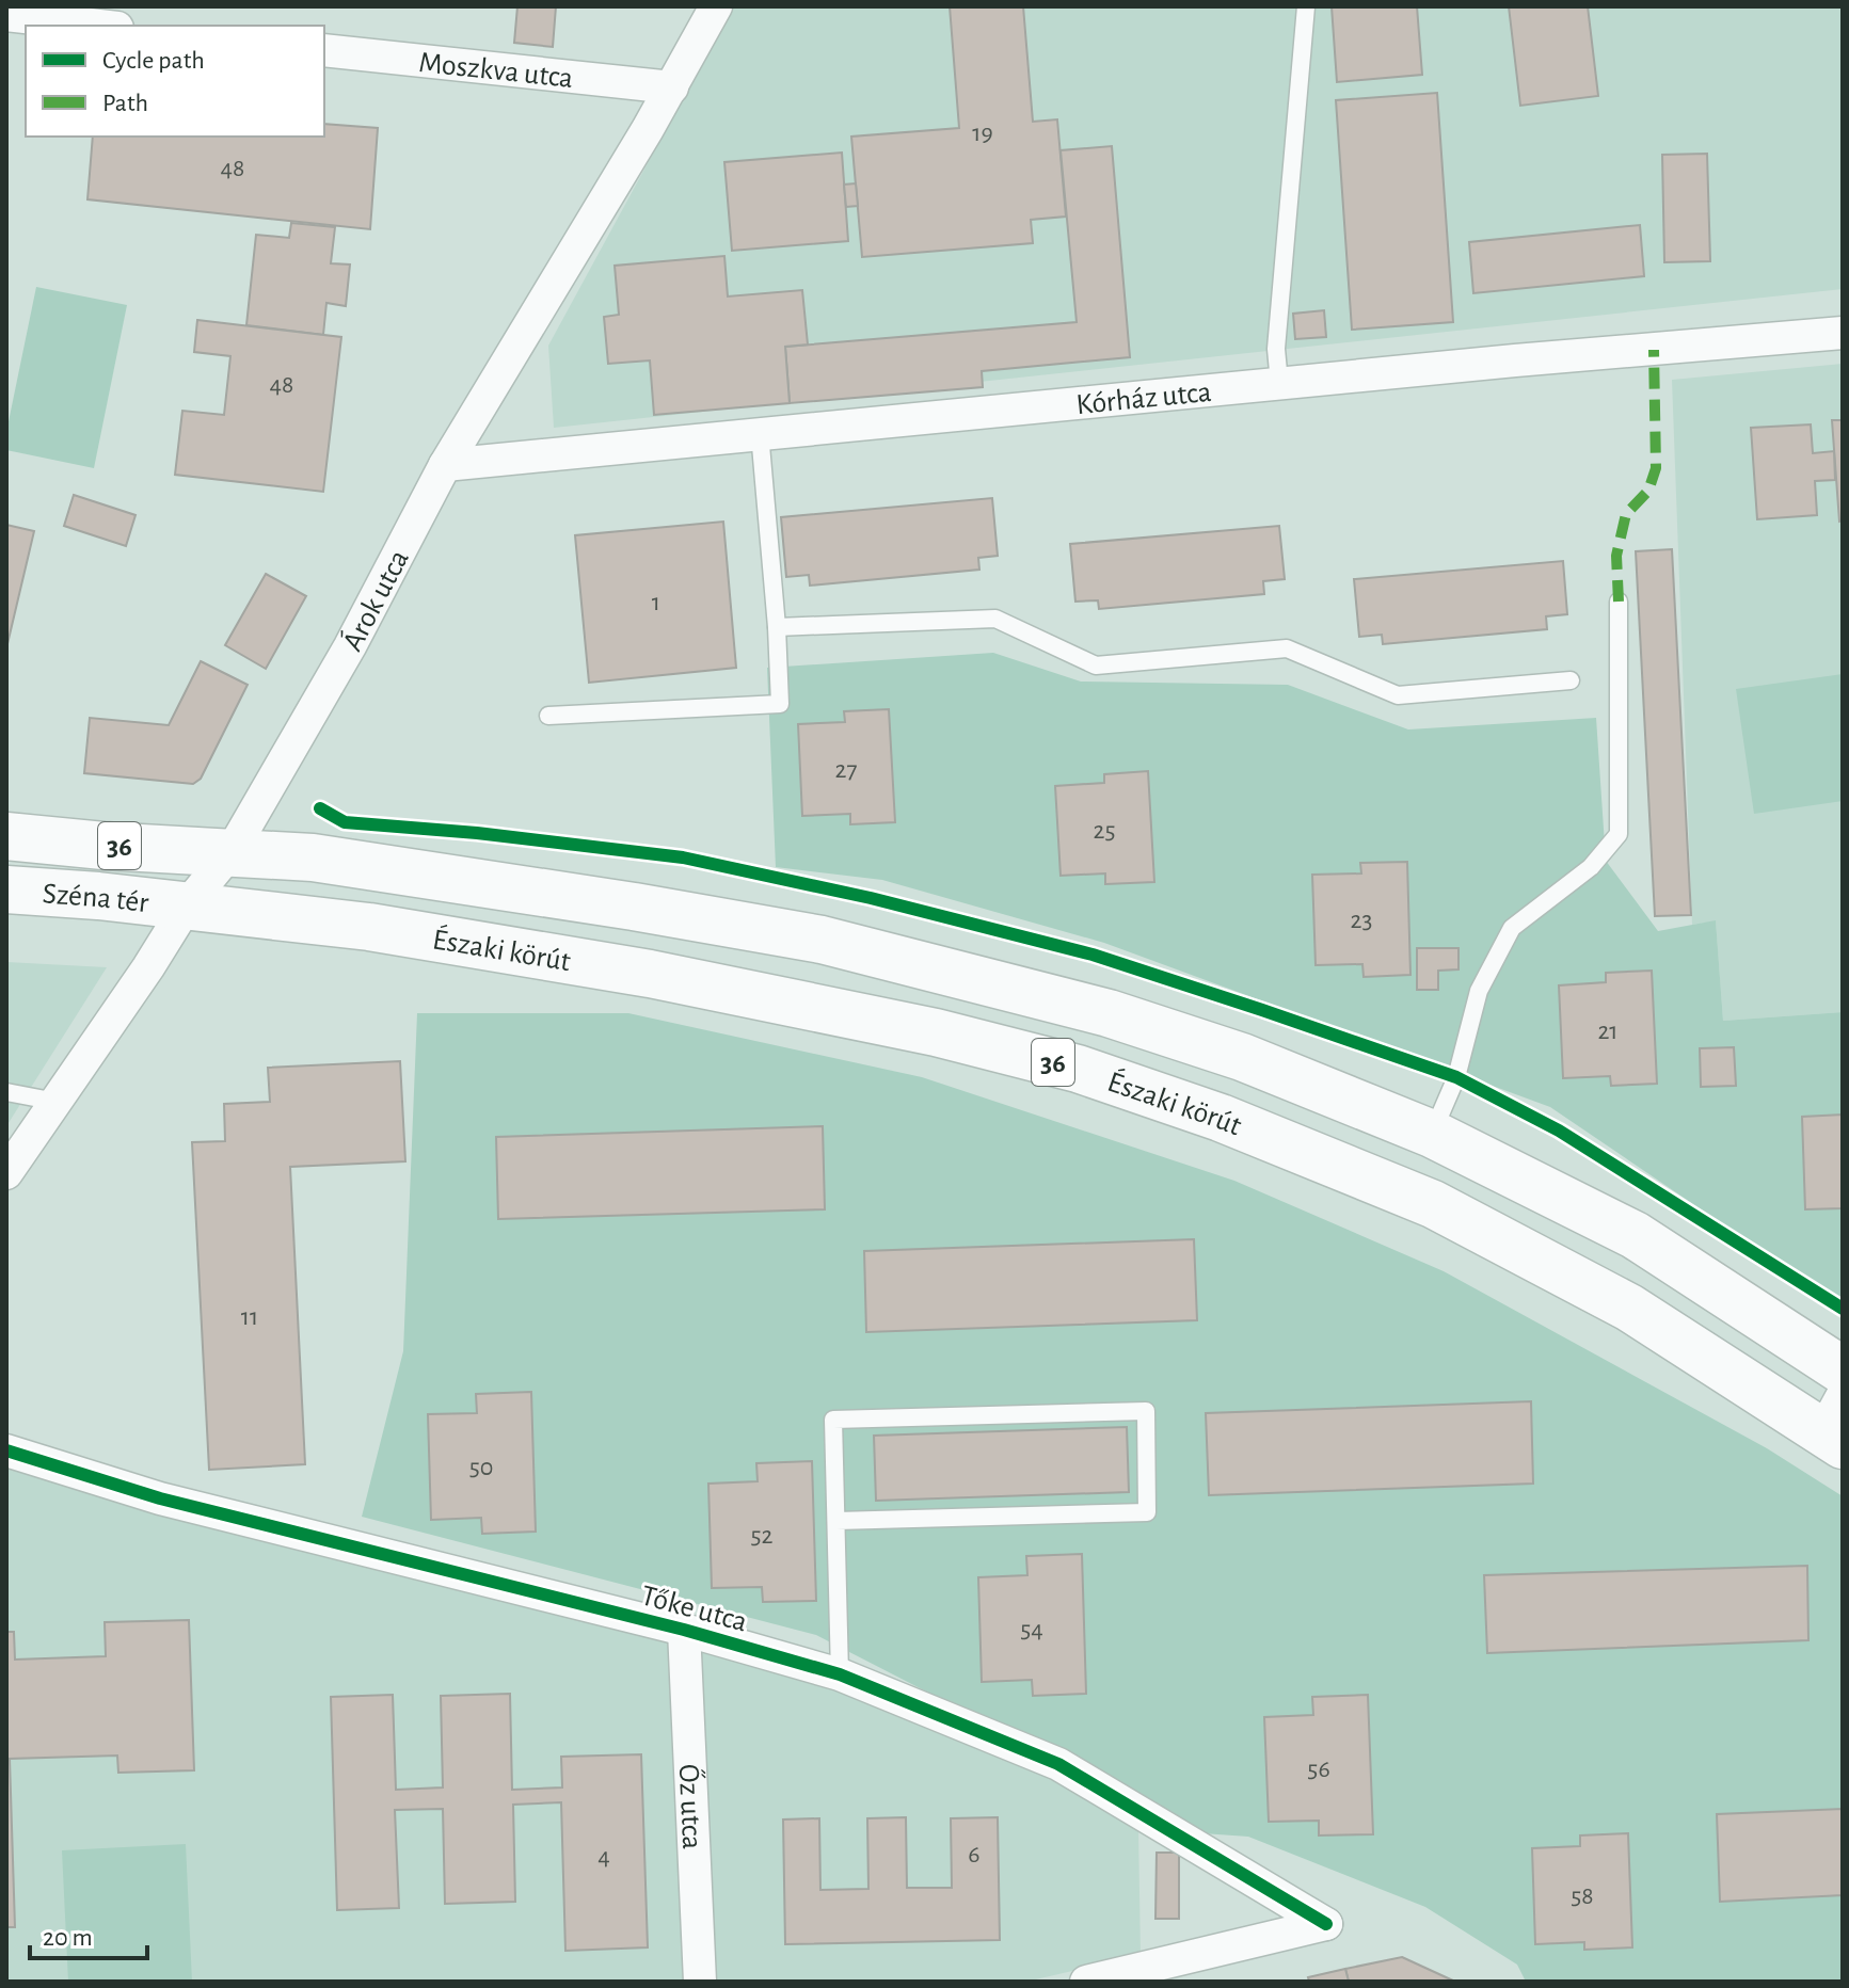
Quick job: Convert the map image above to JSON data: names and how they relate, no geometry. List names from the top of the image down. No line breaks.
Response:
{"streets":{"main road":["36","Széna tér","Északi körút"],"street":["Moszkva utca","Kórház utca","Árok utca","Tőke utca","Őz utca"]},"crossings":[["Moszkva utca","Árok utca"],["Kórház utca","Árok utca"],["Árok utca","Széna tér"],["Árok utca","Északi körút"],["Széna tér","Északi körút"],["Tőke utca","Őz utca"]],"house_numbers":["19","48","48","1","27","25","23","21","11","50","52","54","56","6","4","58"],"legend":["Cycle path","Path"],"scale_bar":"20 m"}
